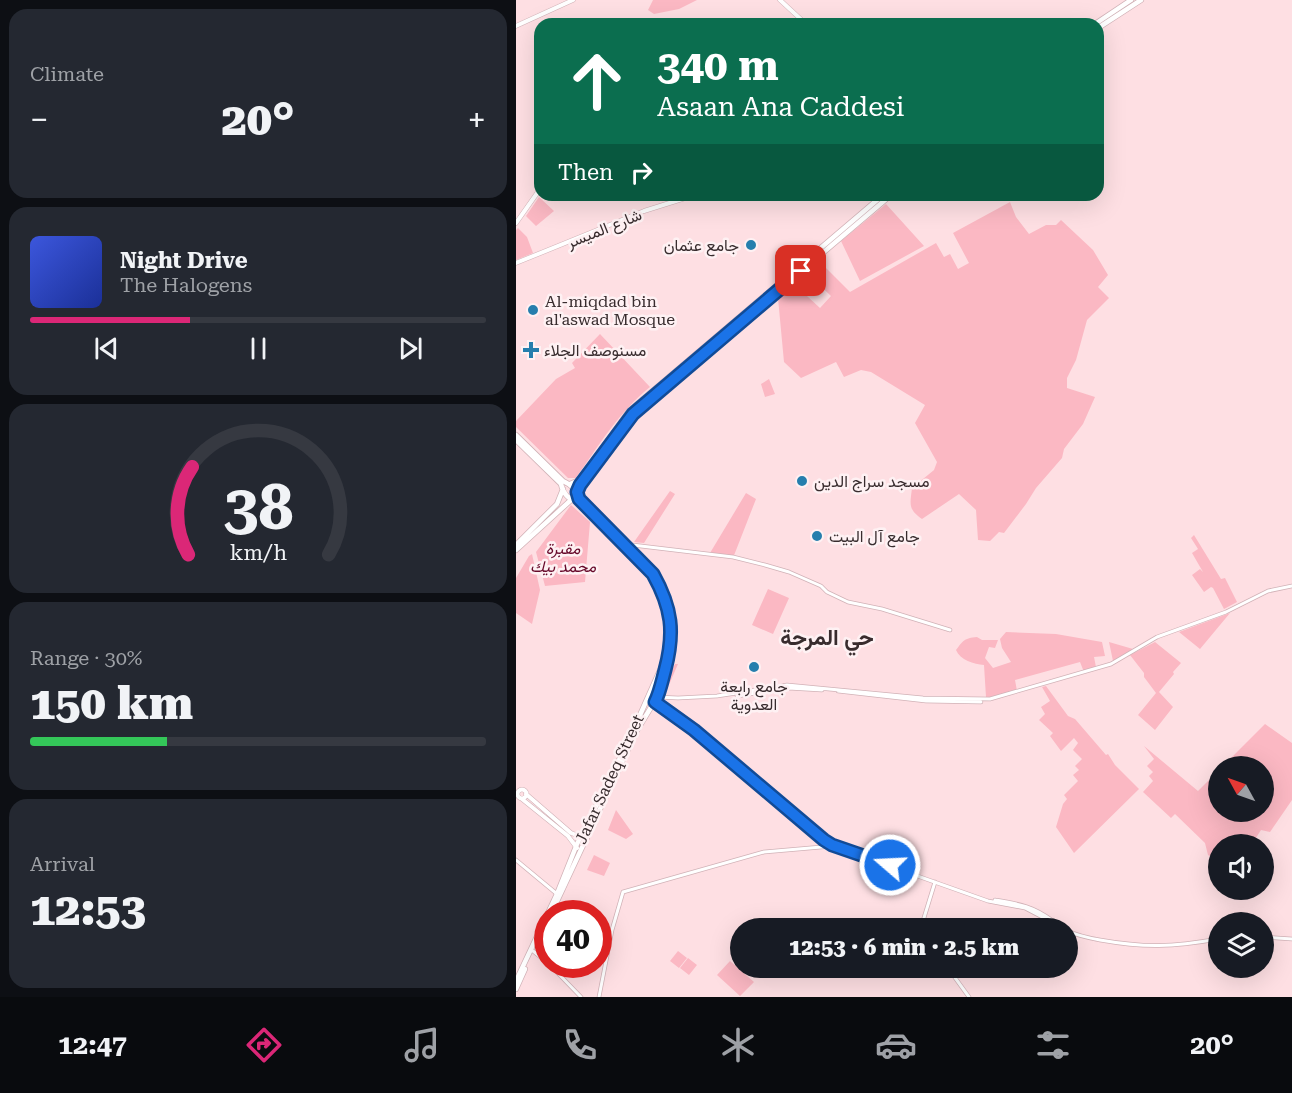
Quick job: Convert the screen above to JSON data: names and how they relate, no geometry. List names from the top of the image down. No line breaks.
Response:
{"streets":{"main road":["شارع الميسر","Jafar Sadeq Street"]},"districts":["حي المرجة"],"parks":["مقبرة محمد بيك"],"places":{"other":["جامع عثمان","Al-miqdad bin al'aswad Mosque","مسجد سراج الدين","جامع آل البيت","جامع رابعة العدوية"],"health":["مسنوصف الجلاء"]},"north":"top left","page":{"tile":["Climate",["Range · 30%","150 km"],["Arrival","12:53"]],"turn":["340 m","Asaan Ana Caddesi"],"heat":["−","20°","+"],"then":"Then","song":["Night Drive","The Halogens"],"limit":"40","trip":"12:53 · 6 min · 2.5 km","tabs":["12:47","20°"],"gauge":["38","km/h"]}}
